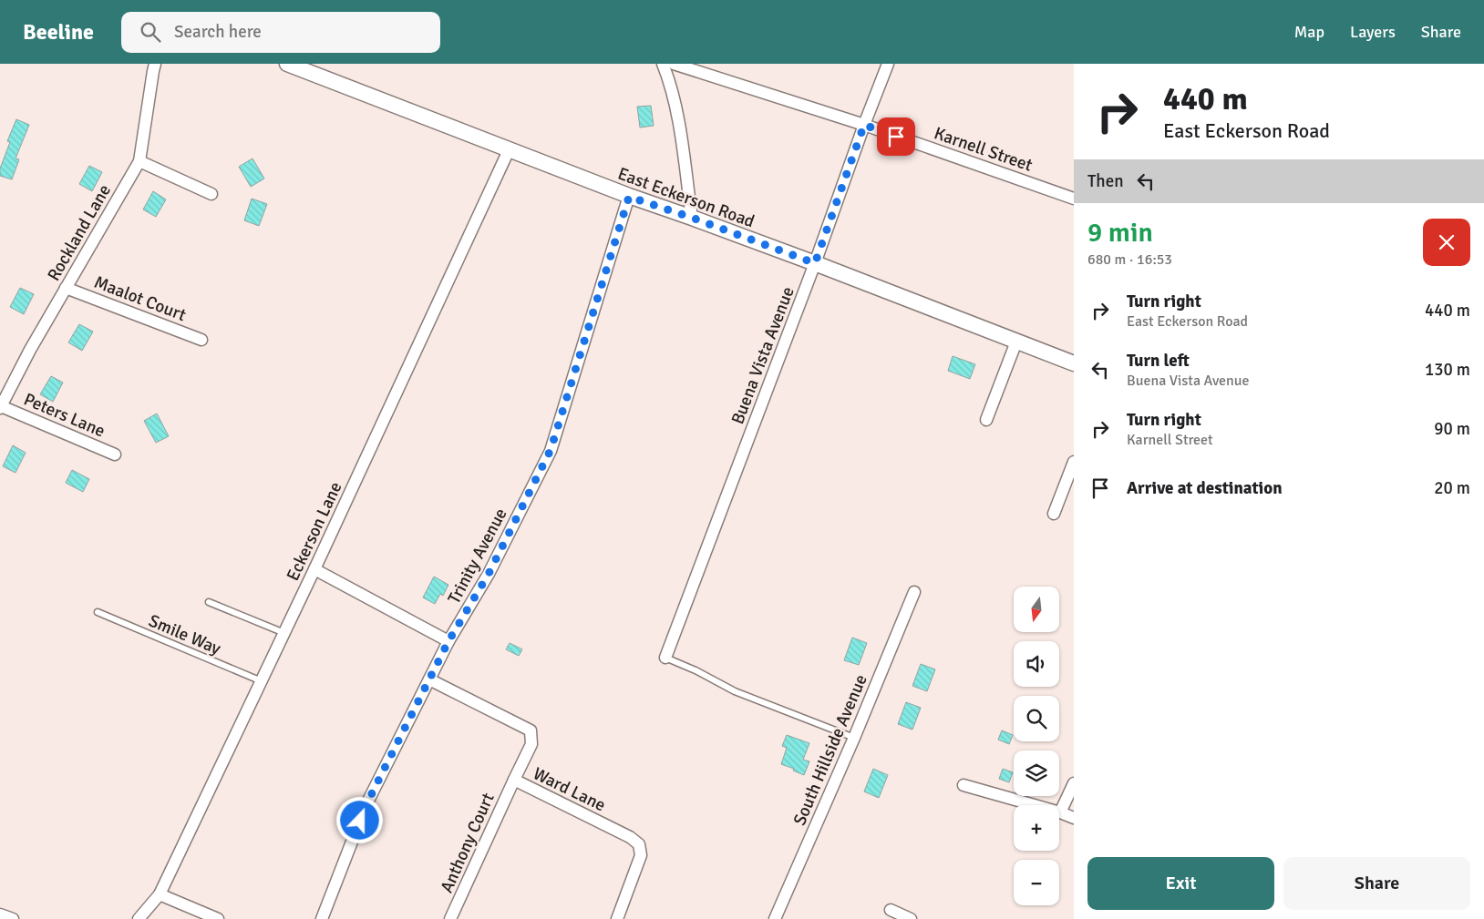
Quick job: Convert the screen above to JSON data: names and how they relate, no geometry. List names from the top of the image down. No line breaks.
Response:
{"streets":{"street":["Karnell Street","East Eckerson Road","Rockland Lane","Maalot Court","Buena Vista Avenue","Peters Lane","Eckerson Lane","Trinity Avenue","South Hillside Avenue","Ward Lane","Anthony Court"],"lane":["Smile Way"]},"crossings":[["Karnell Street","Buena Vista Avenue"],["East Eckerson Road","Buena Vista Avenue"],["East Eckerson Road","Eckerson Lane"],["East Eckerson Road","Trinity Avenue"],["Rockland Lane","Maalot Court"],["Rockland Lane","Peters Lane"],["Eckerson Lane","Smile Way"],["Trinity Avenue","Ward Lane"],["Ward Lane","Anthony Court"]],"north":"bottom","page":{"header":"Beeline","search":"Search here","nav":["Map","Layers","Share"],"turn":["440 m","East Eckerson Road"],"then":"Then","heading":["9 min","680 m · 16:53"],"list":[{"name":"Turn right","note":"East Eckerson Road","value":"440 m"},{"name":"Turn left","note":"Buena Vista Avenue","value":"130 m"},{"name":"Turn right","note":"Karnell Street","value":"90 m"},{"name":"Arrive at destination","value":"20 m"}],"map_buttons":["+","−"],"buttons":["Exit","Share"]}}
